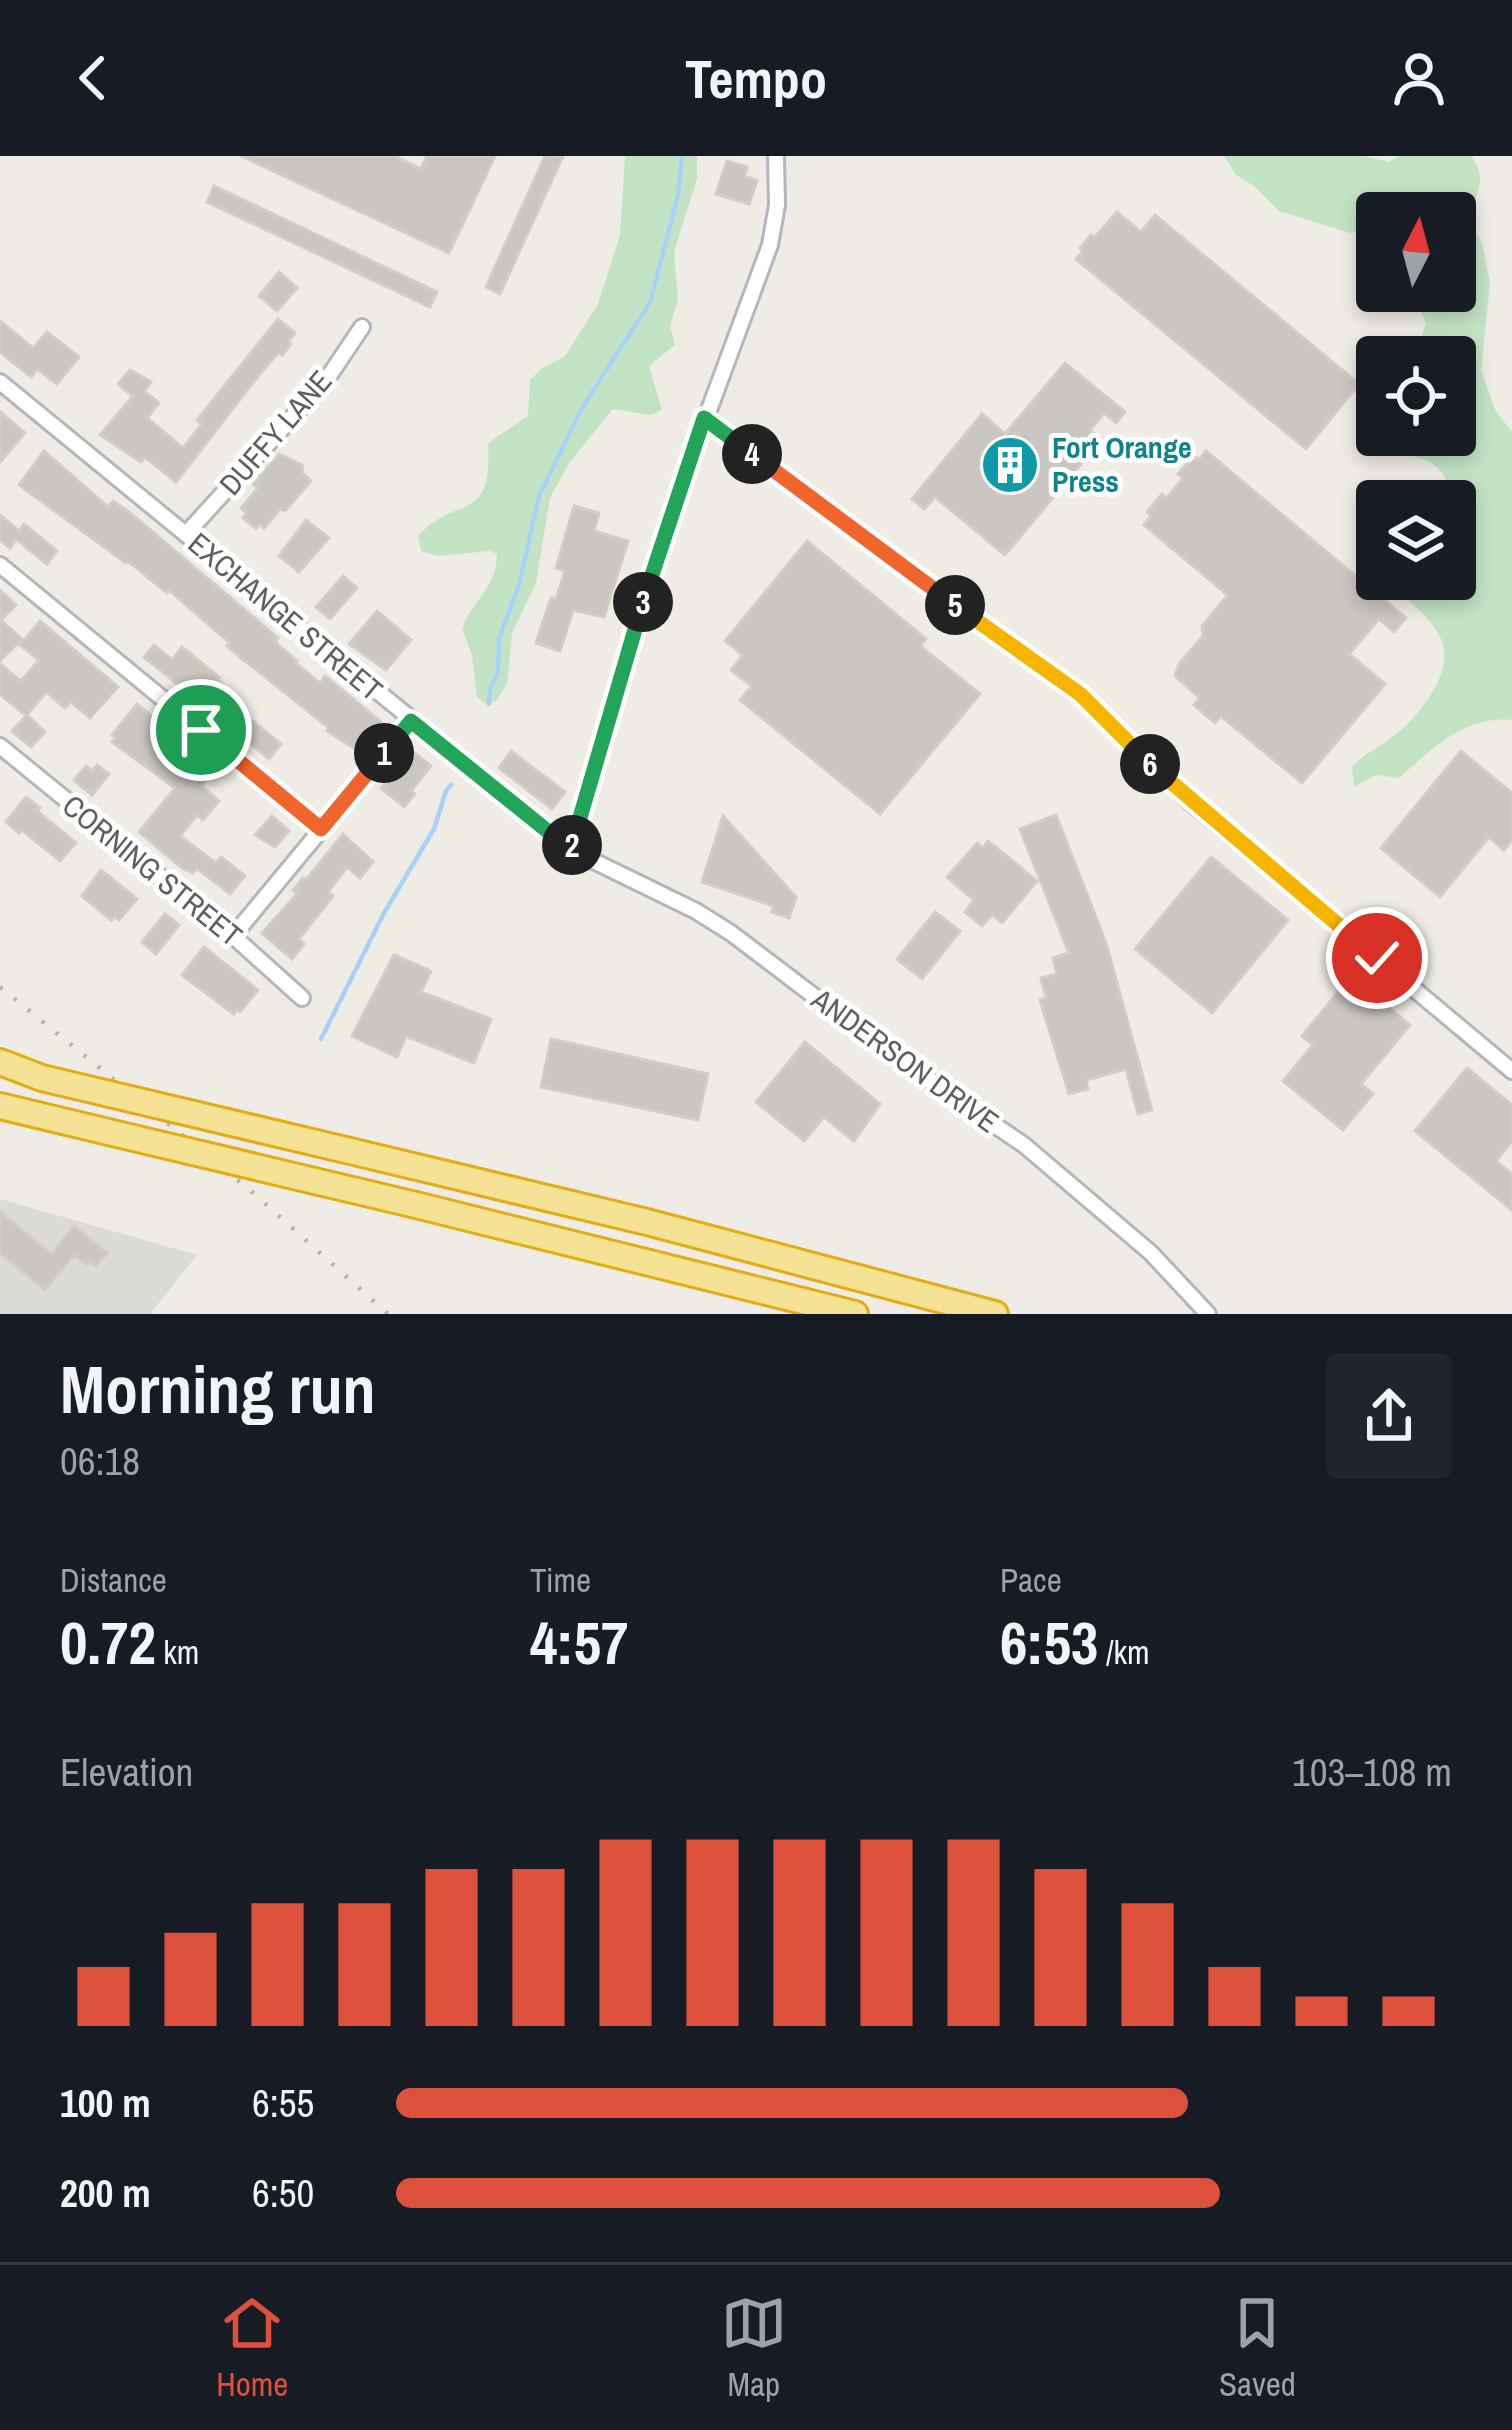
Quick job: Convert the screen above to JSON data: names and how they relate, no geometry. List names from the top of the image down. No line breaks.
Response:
{"streets":{"street":["DUFFY LANE","EXCHANGE STREET","CORNING STREET","ANDERSON DRIVE"]},"crossings":[["DUFFY LANE","EXCHANGE STREET"],["EXCHANGE STREET","ANDERSON DRIVE"]],"places":{"building":["Fort Orange Press"]},"north":"top","page":{"header":"Tempo","pins":["4","3","5","1","6","2"],"heading":["Morning run","06:18"],"stats":[["Distance","0.72 km"],["Time","4:57"],["Pace","6:53 /km"]],"chart":["Elevation","103–108 m"],"list":[{"name":"100 m","note":"6:55"},{"name":"200 m","note":"6:50"}],"tabs":["Home","Map","Saved"]}}
